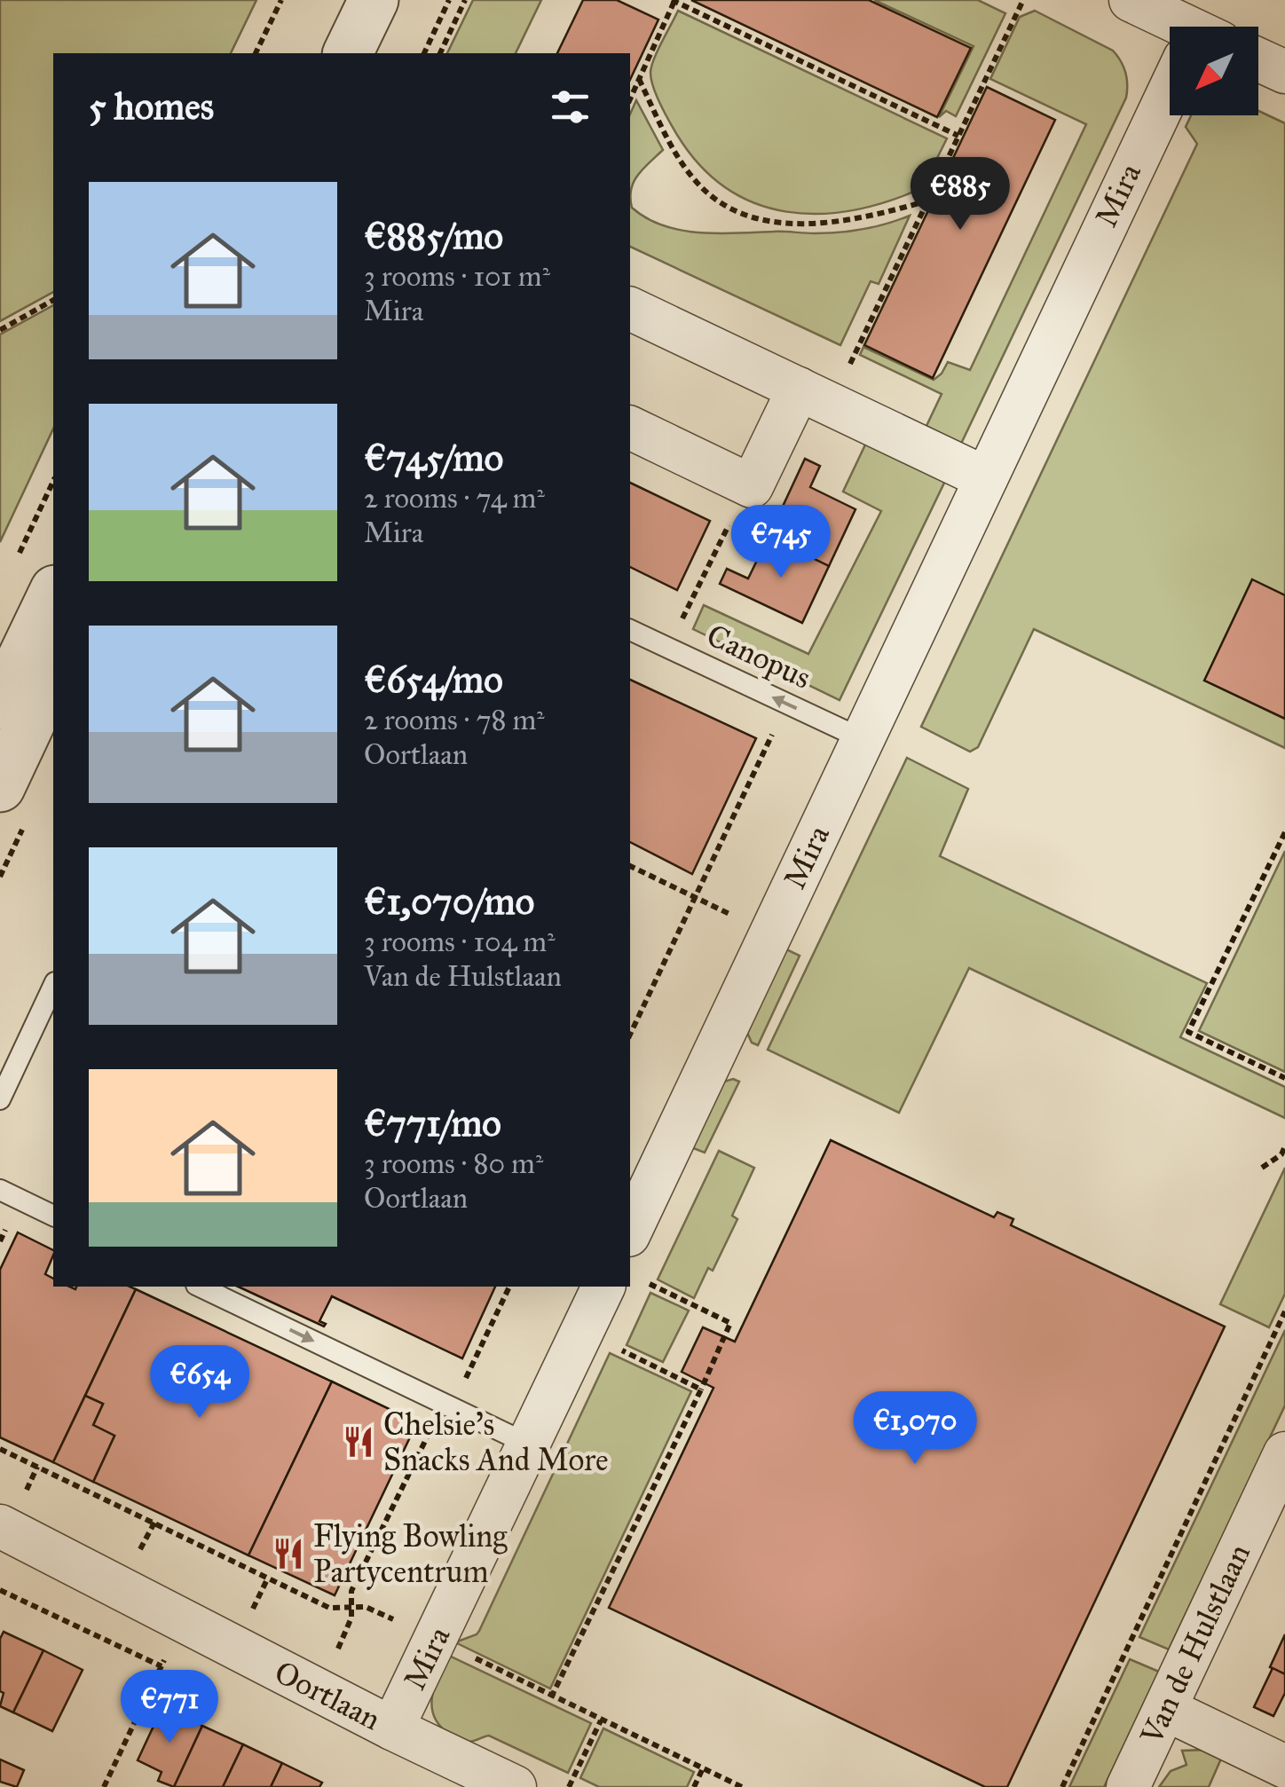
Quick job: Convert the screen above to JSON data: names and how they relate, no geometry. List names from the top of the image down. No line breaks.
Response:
{"streets":{"street":["Mira","Van de Hulstlaan","Oortlaan"],"lane":["Canopus"]},"crossings":[["Mira","Canopus"],["Mira","Oortlaan"]],"one_way":["Canopus"],"places":{"restaurant":["Chelsie's Snacks And More","Flying Bowling Partycentrum"]},"north":"bottom left","page":{"heading":"5 homes","price":["€885","€745","€654","€1,070","€771"],"list":[{"name":"€885/mo","note":"3 rooms · 101 m² · Mira"},{"name":"€745/mo","note":"2 rooms · 74 m² · Mira"},{"name":"€654/mo","note":"2 rooms · 78 m² · Oortlaan"},{"name":"€1,070/mo","note":"3 rooms · 104 m² · Van de Hulstlaan"},{"name":"€771/mo","note":"3 rooms · 80 m² · Oortlaan"}]}}
